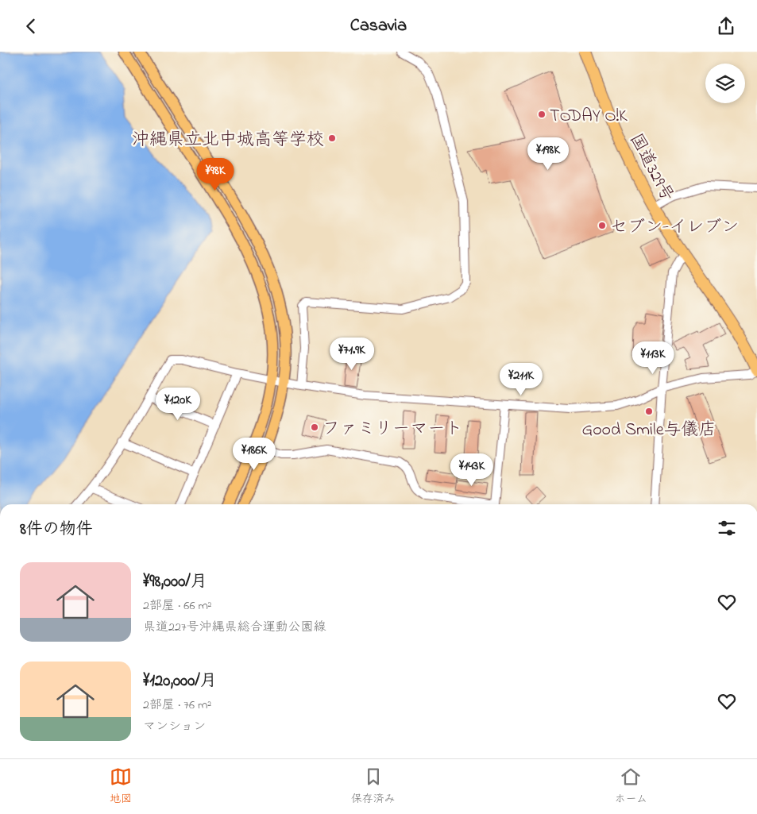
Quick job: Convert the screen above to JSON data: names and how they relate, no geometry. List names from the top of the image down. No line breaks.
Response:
{"streets":{"highway":["国道329号"]},"places":["TODAY O!K","沖縄県立北中城高等学校","セブン-イレブン","Good Smile与儀店","ファミリーマート"],"page":{"header":"Casavia","price":["¥198K","¥98K","¥71.9K","¥113K","¥211K","¥120K","¥186K","¥143K"],"heading":"8件の物件","list":[{"name":"¥98,000/月","note":"2部屋 · 66 m² · 県道227号沖縄県総合運動公園線"},{"name":"¥120,000/月","note":"2部屋 · 76 m² · マンション"}],"tabs":["地図","保存済み","ホーム"]}}
